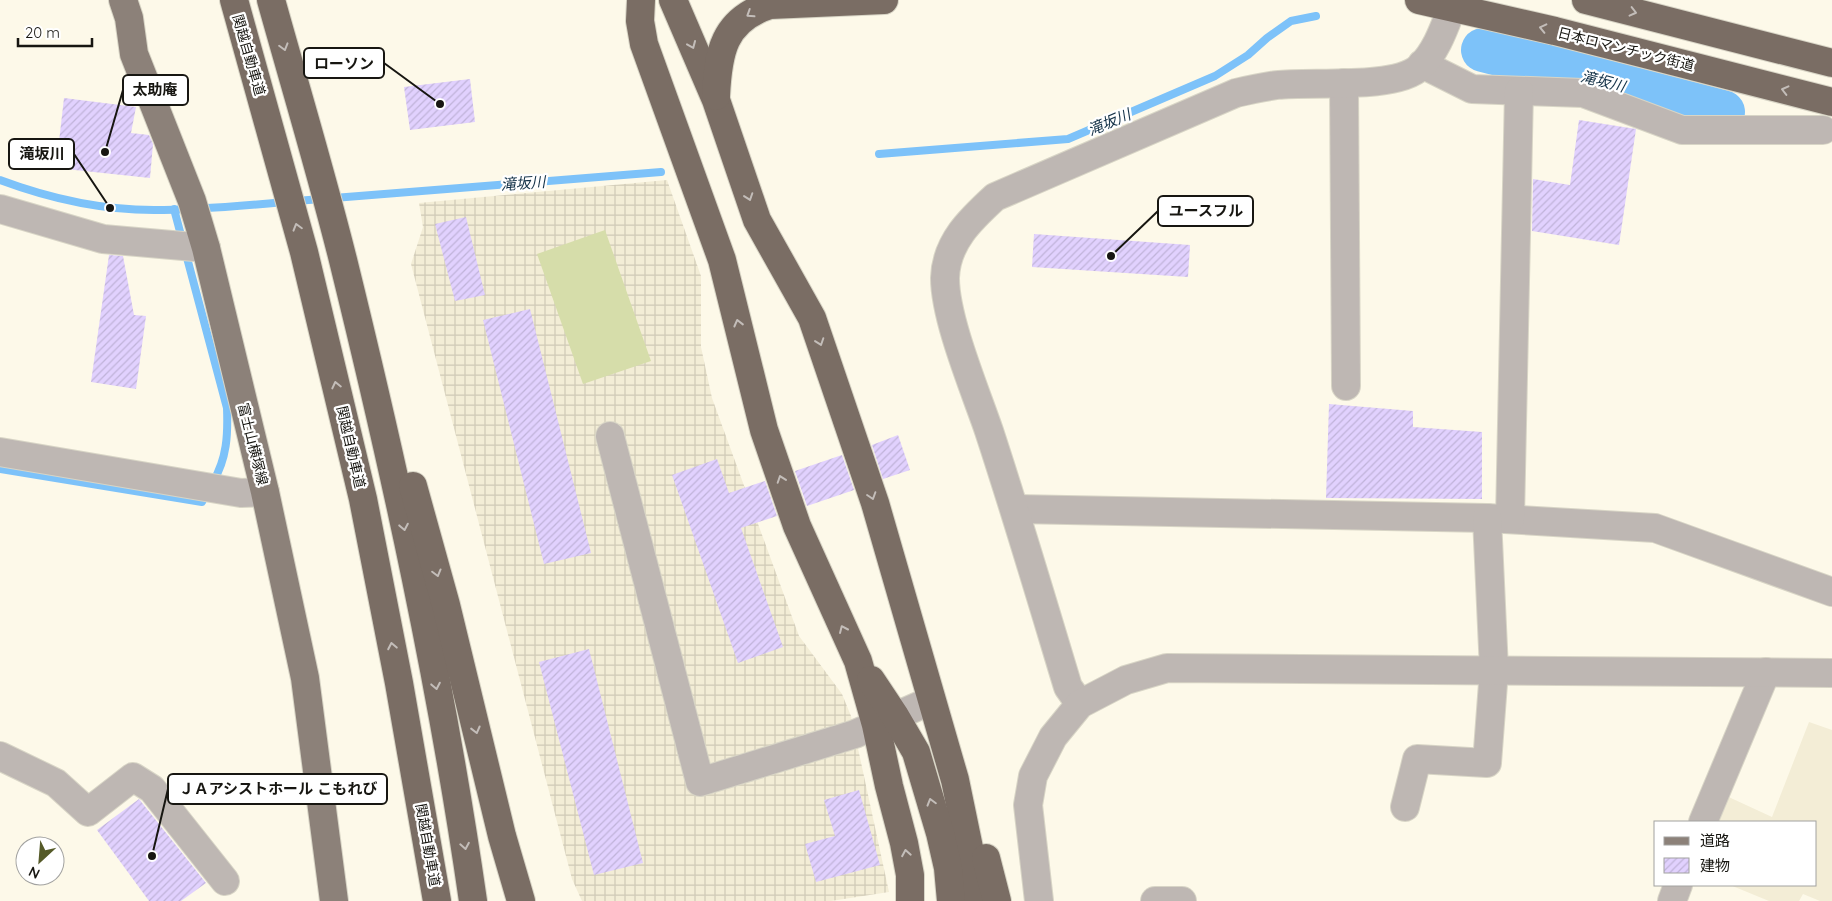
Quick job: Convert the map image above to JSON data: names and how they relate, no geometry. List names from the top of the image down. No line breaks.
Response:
{"streets":{"highway":["日本ロマンチック街道","関越自動車道"],"main road":["富士山横塚線"]},"water":["滝坂川"],"places":["ローソン","太助庵","滝坂川","ユースフル","ＪＡアシストホール こもれび"],"legend":["道路","建物"],"scale_bar":"20 m","north":"bottom left"}
